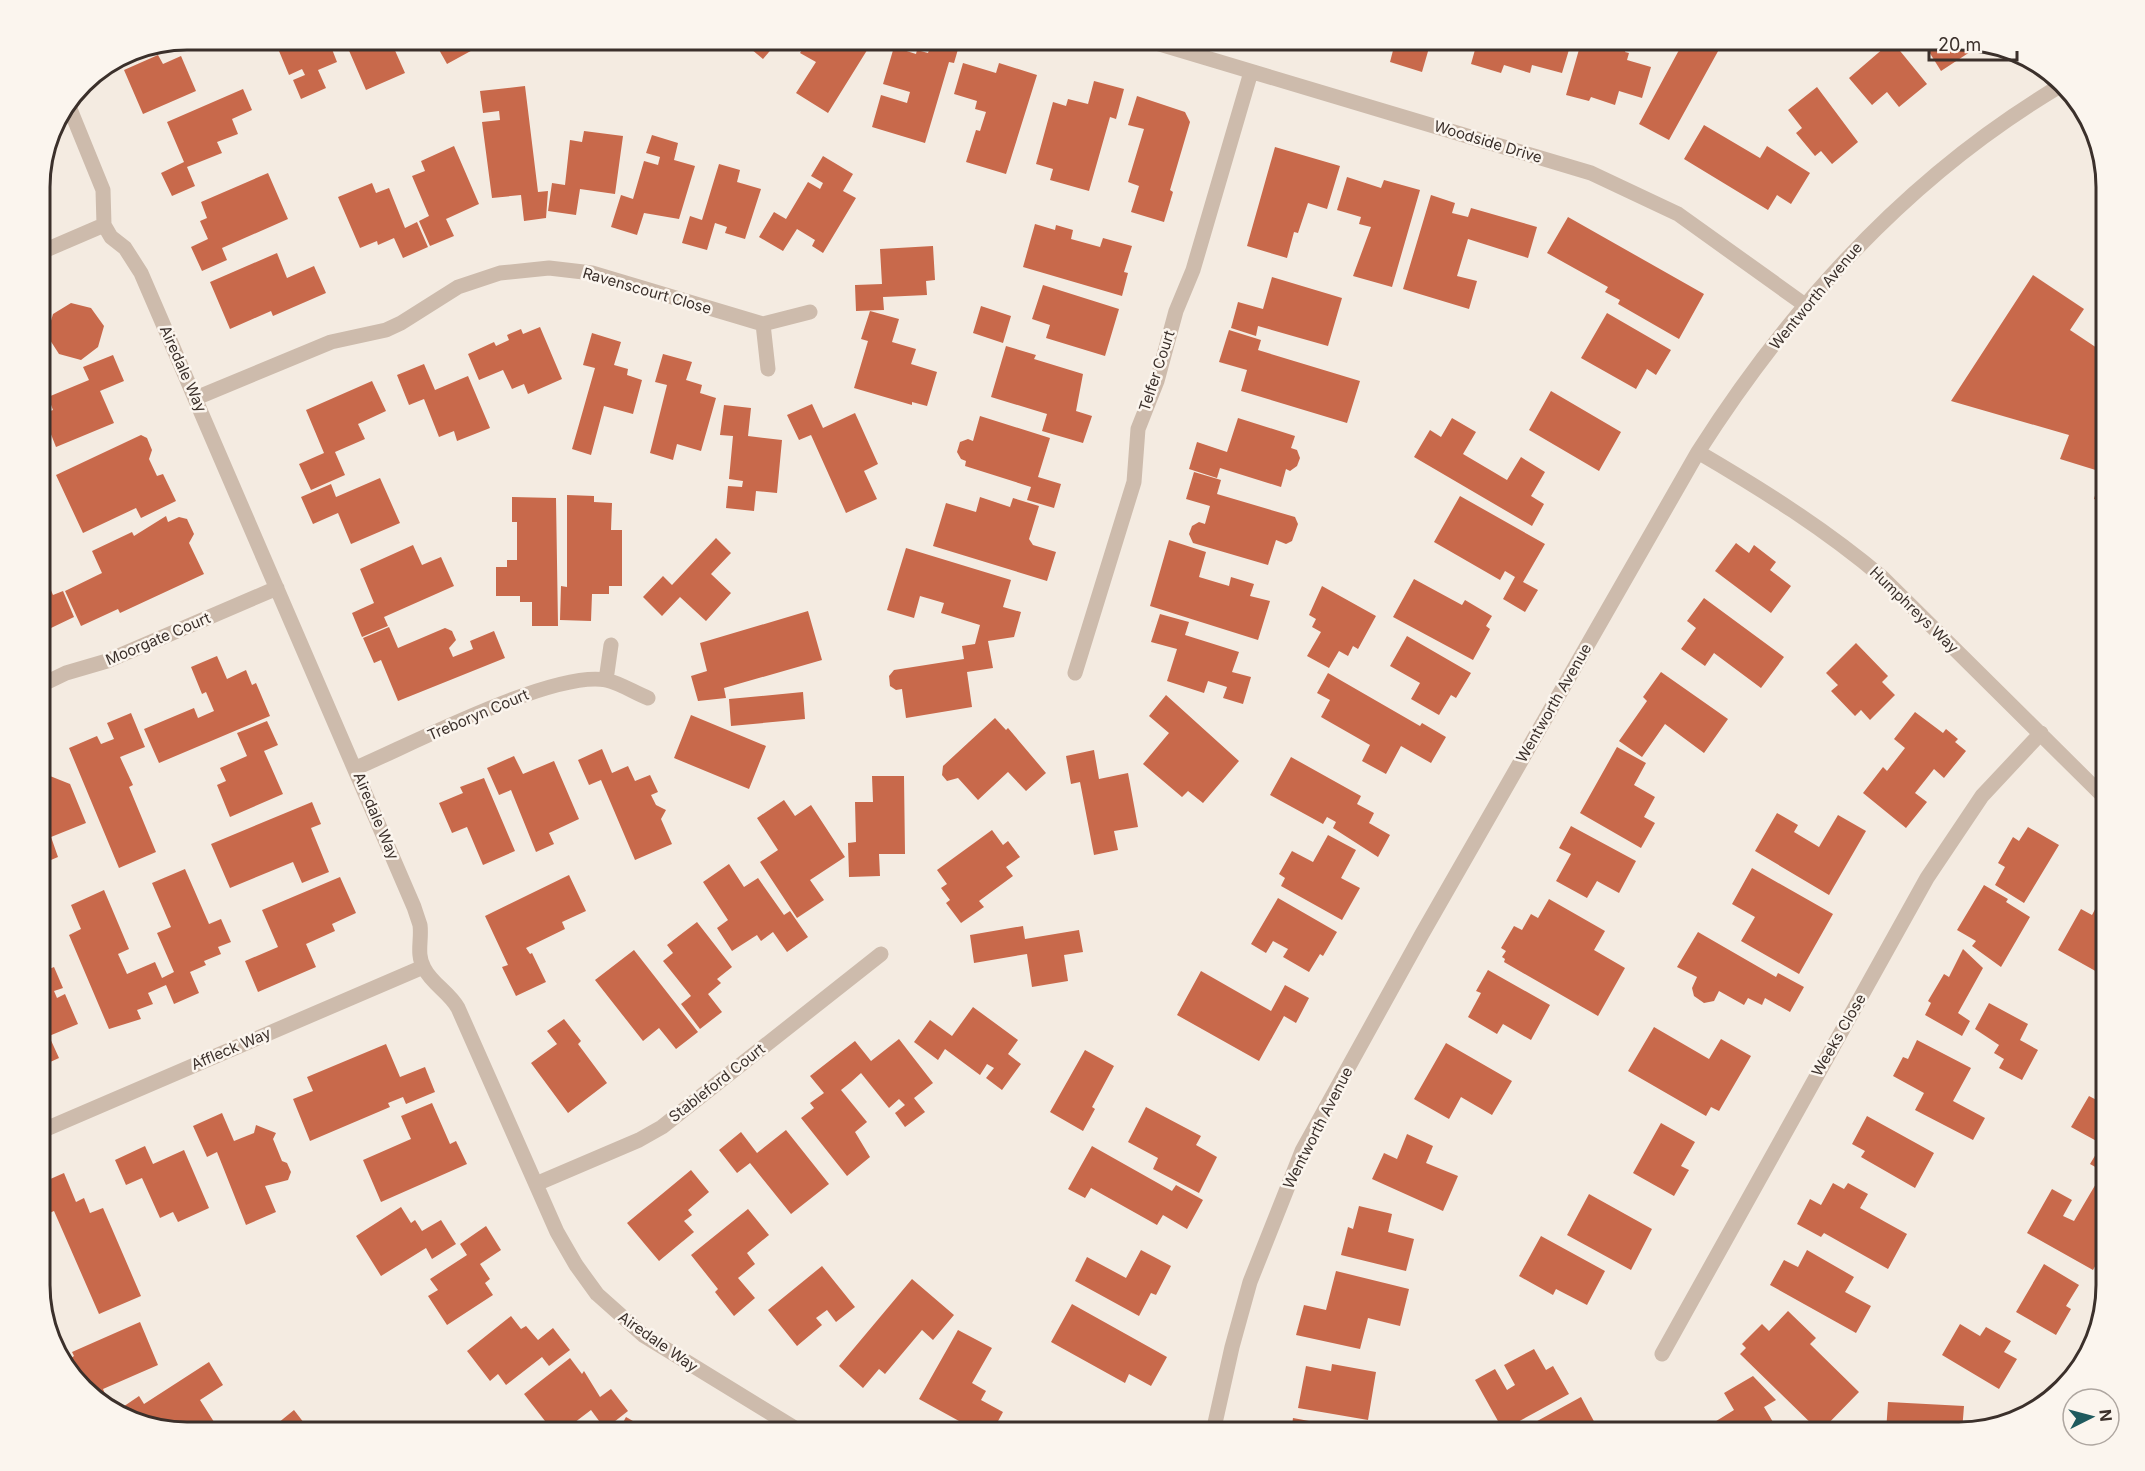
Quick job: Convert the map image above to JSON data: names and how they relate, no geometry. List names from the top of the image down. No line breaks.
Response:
{"streets":{"street":["Woodside Drive","Ravenscourt Close","Wentworth Avenue","Airedale Way","Telfer Court","Humphreys Way","Moorgate Court","Treboryn Court","Weeks Close","Affleck Way","Stableford Court"]},"crossings":[["Woodside Drive","Wentworth Avenue"],["Woodside Drive","Telfer Court"],["Ravenscourt Close","Airedale Way"],["Wentworth Avenue","Humphreys Way"],["Airedale Way","Moorgate Court"],["Airedale Way","Treboryn Court"],["Airedale Way","Affleck Way"],["Airedale Way","Stableford Court"],["Humphreys Way","Weeks Close"]],"scale_bar":"20 m","north":"right"}
